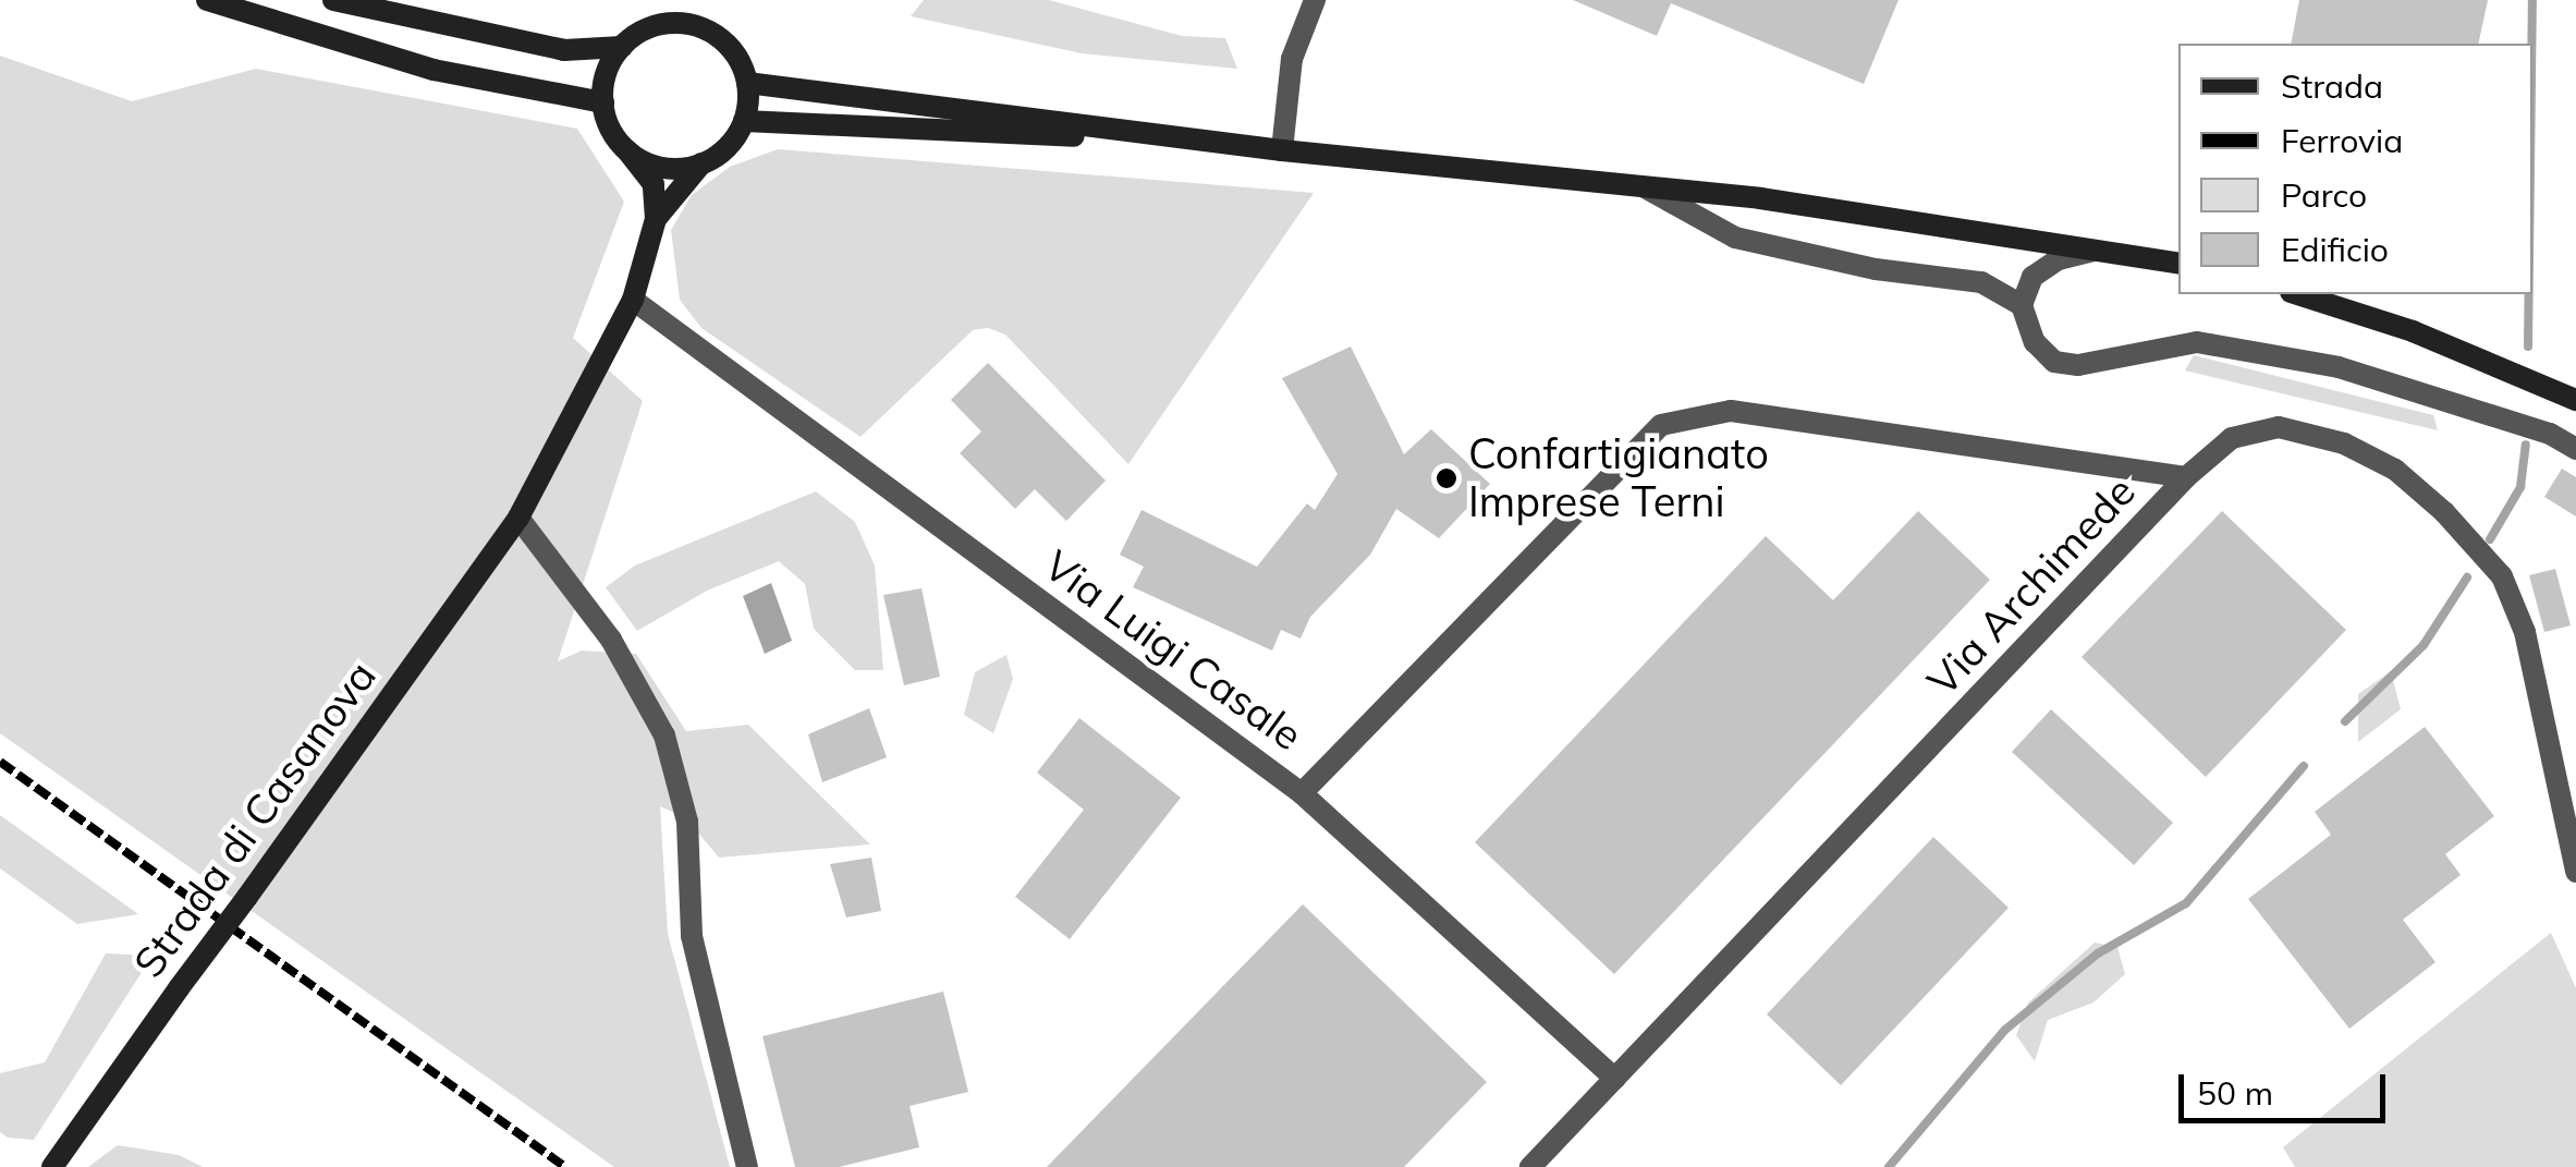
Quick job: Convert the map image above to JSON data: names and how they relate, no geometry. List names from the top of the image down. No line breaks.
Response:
{"streets":{"main road":["Strada di Casanova"],"street":["Via Archimede","Via Luigi Casale"]},"crossings":[["Via Archimede","Via Luigi Casale"],["Via Luigi Casale","Strada di Casanova"]],"places":["Confartigianato Imprese Terni"],"legend":["Strada","Ferrovia","Parco","Edificio"],"scale_bar":"50 m"}
